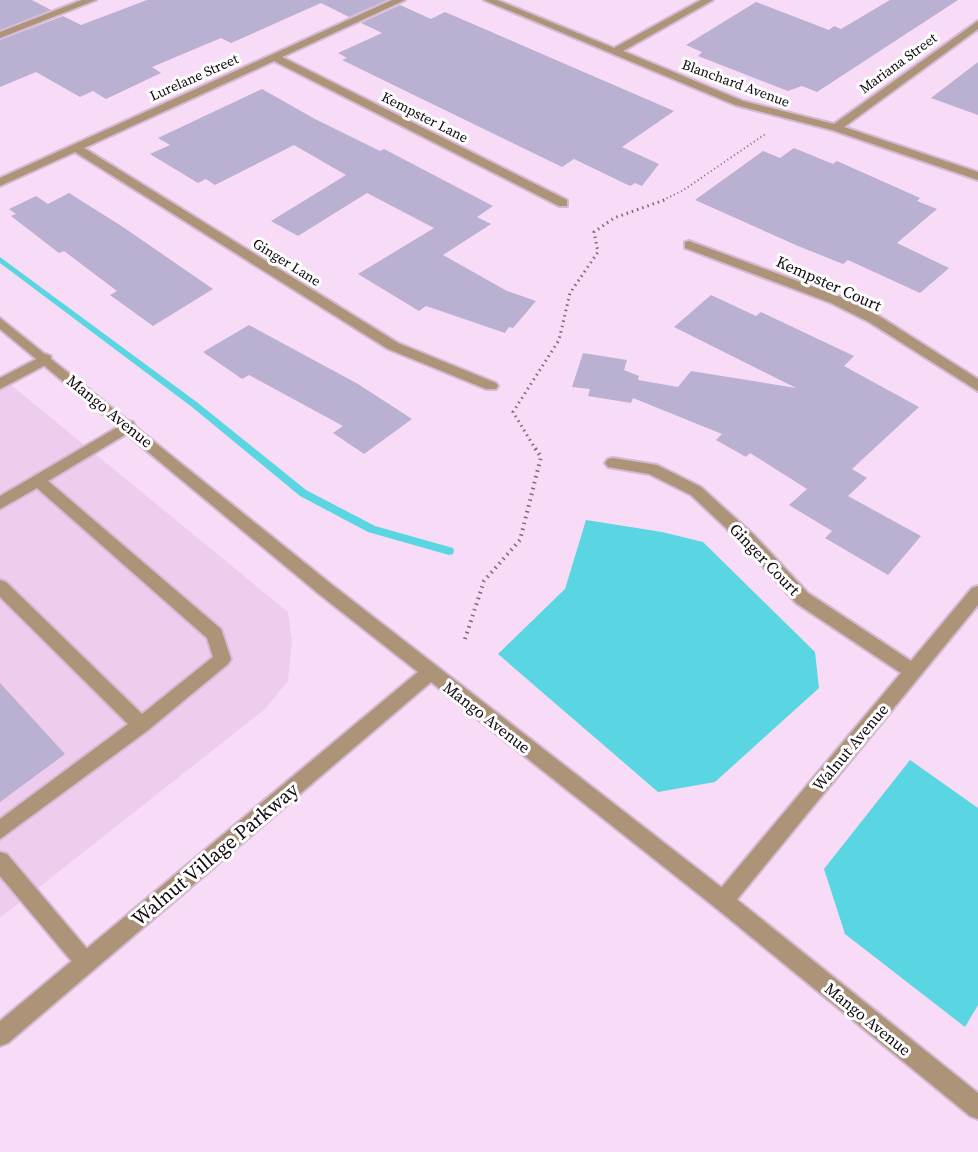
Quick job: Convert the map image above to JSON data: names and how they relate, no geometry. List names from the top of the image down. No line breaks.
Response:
{"streets":{"street":["Mariana Street","Lurelane Street","Blanchard Avenue","Kempster Lane","Ginger Lane","Kempster Court","Mango Avenue","Ginger Court","Walnut Avenue","Walnut Village Parkway"]},"crossings":[["Mariana Street","Blanchard Avenue"],["Lurelane Street","Kempster Lane"],["Lurelane Street","Ginger Lane"],["Mango Avenue","Walnut Avenue"],["Mango Avenue","Walnut Village Parkway"],["Ginger Court","Walnut Avenue"]]}
